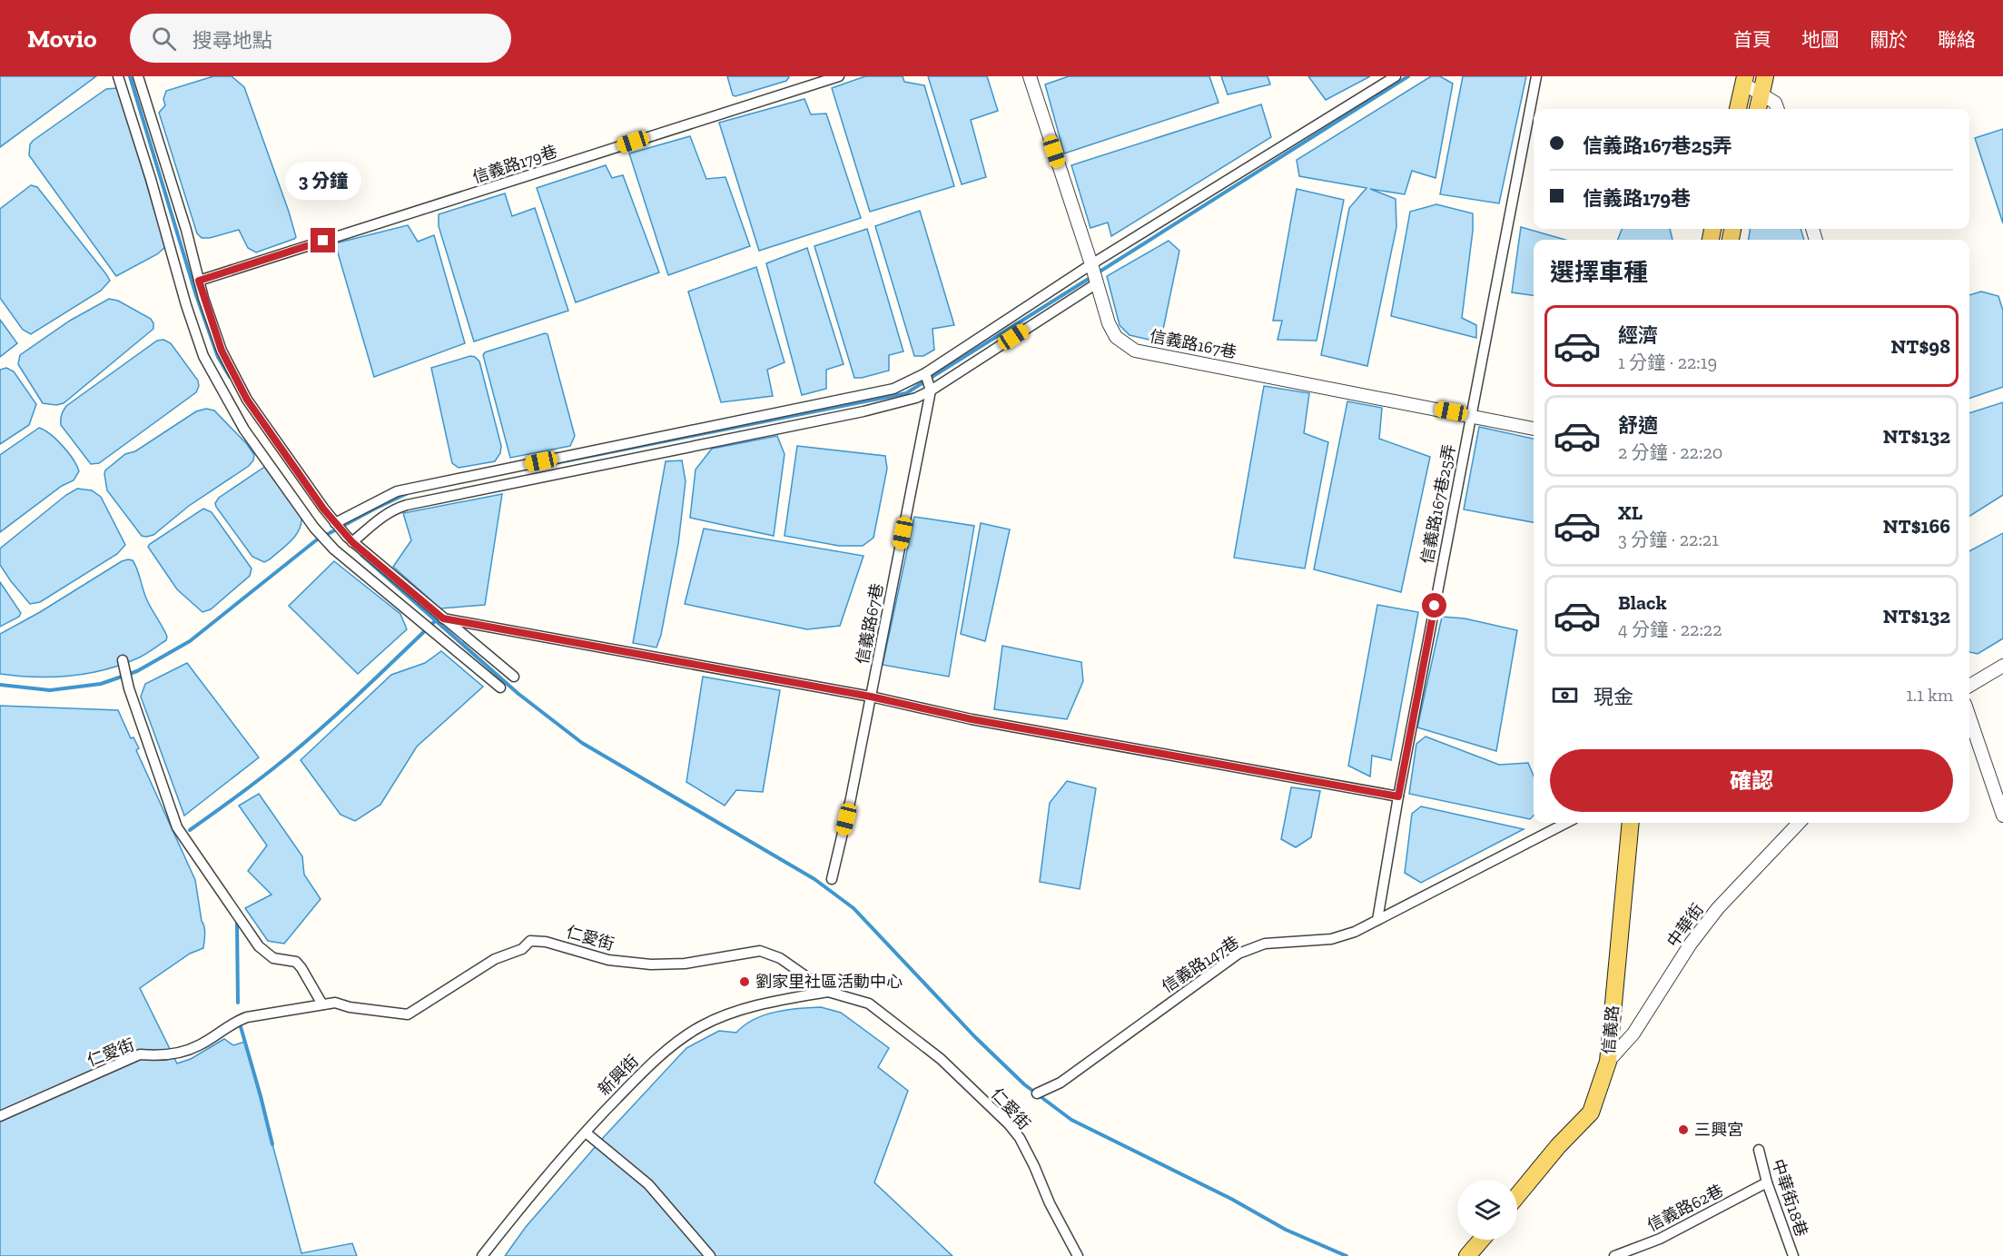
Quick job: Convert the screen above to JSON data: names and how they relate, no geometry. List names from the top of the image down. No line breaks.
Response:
{"streets":{"main road":["信義路"],"street":["信義路179巷","信義路167巷","信義路167巷25弄","信義路67巷","中華街","仁愛街","信義路147巷","新興街","中華街18巷","信義路62巷"]},"crossings":[["信義路167巷","信義路167巷25弄"],["信義路167巷25弄","信義路147巷"],["中華街","信義路"],["仁愛街","新興街"],["中華街18巷","信義路62巷"]],"places":["劉家里社區活動中心","三興宮"],"page":{"header":"Movio","search":"搜尋地點","nav":["首頁","地圖","關於","聯絡"],"banner":["信義路167巷25弄","信義路179巷"],"bubble":"3 分鐘","heading":"選擇車種","list":[{"name":"經濟","note":"1 分鐘 · 22:19","value":"NT$98"},{"name":"舒適","note":"2 分鐘 · 22:20","value":"NT$132"},{"name":"XL","note":"3 分鐘 · 22:21","value":"NT$166"},{"name":"Black","note":"4 分鐘 · 22:22","value":"NT$132"}],"pay":["現金","1.1 km"],"buttons":"確認"}}
